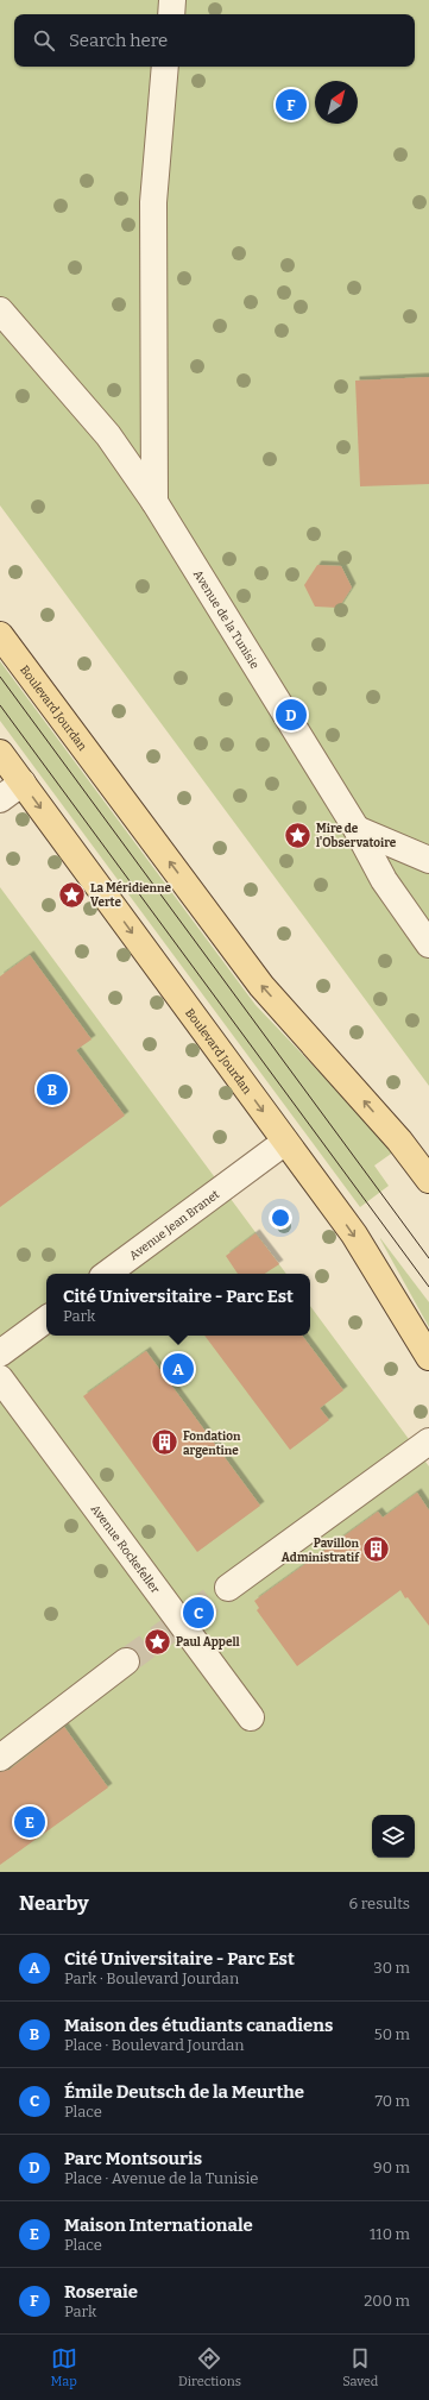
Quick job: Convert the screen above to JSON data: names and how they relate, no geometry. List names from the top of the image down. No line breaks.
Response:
{"streets":{"main road":["Boulevard Jourdan"],"street":["Avenue de la Tunisie","Avenue Jean Branet","Avenue Rockefeller"]},"crossings":[["Boulevard Jourdan","Avenue Jean Branet"]],"places":{"place":["Mire de l'Observatoire","La Méridienne Verte","Paul Appell"],"building":["Fondation argentine","Pavillon Administratif"]},"north":"top right","page":{"search":"Search here","pins":["F","D","B","A","C","E"],"popup":["Cité Universitaire - Parc Est","Park"],"heading":["Nearby","6 results"],"list":[{"mark":"A","name":"Cité Universitaire - Parc Est","note":"Park · Boulevard Jourdan","value":"30 m"},{"mark":"B","name":"Maison des étudiants canadiens","note":"Place · Boulevard Jourdan","value":"50 m"},{"mark":"C","name":"Émile Deutsch de la Meurthe","note":"Place","value":"70 m"},{"mark":"D","name":"Parc Montsouris","note":"Place · Avenue de la Tunisie","value":"90 m"},{"mark":"E","name":"Maison Internationale","note":"Place","value":"110 m"},{"mark":"F","name":"Roseraie","note":"Park","value":"200 m"}],"nav":["Map","Directions","Saved"]}}
